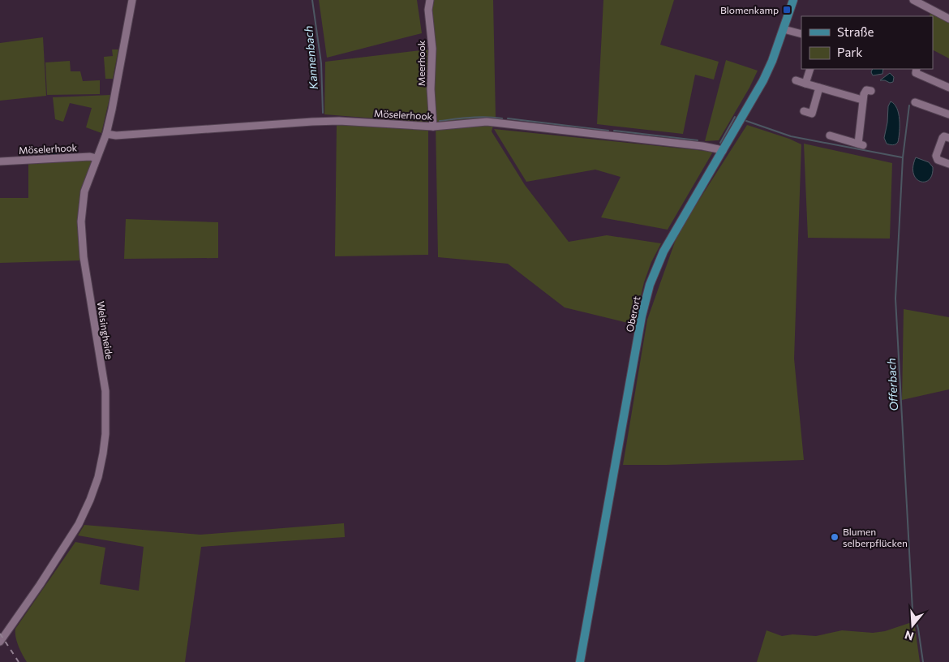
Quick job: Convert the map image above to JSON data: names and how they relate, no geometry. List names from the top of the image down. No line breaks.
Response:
{"streets":{"main road":["Oberort"],"street":["Meerhook","Möselerhook","Welsingheide"]},"crossings":[["Meerhook","Möselerhook"],["Möselerhook","Oberort"],["Möselerhook","Welsingheide"]],"water":["Kannenbach","Offerbach"],"places":{"transit":["Blomenkamp"],"other":["Blumen selberpflücken"]},"legend":["Straße","Park"],"north":"bottom"}
